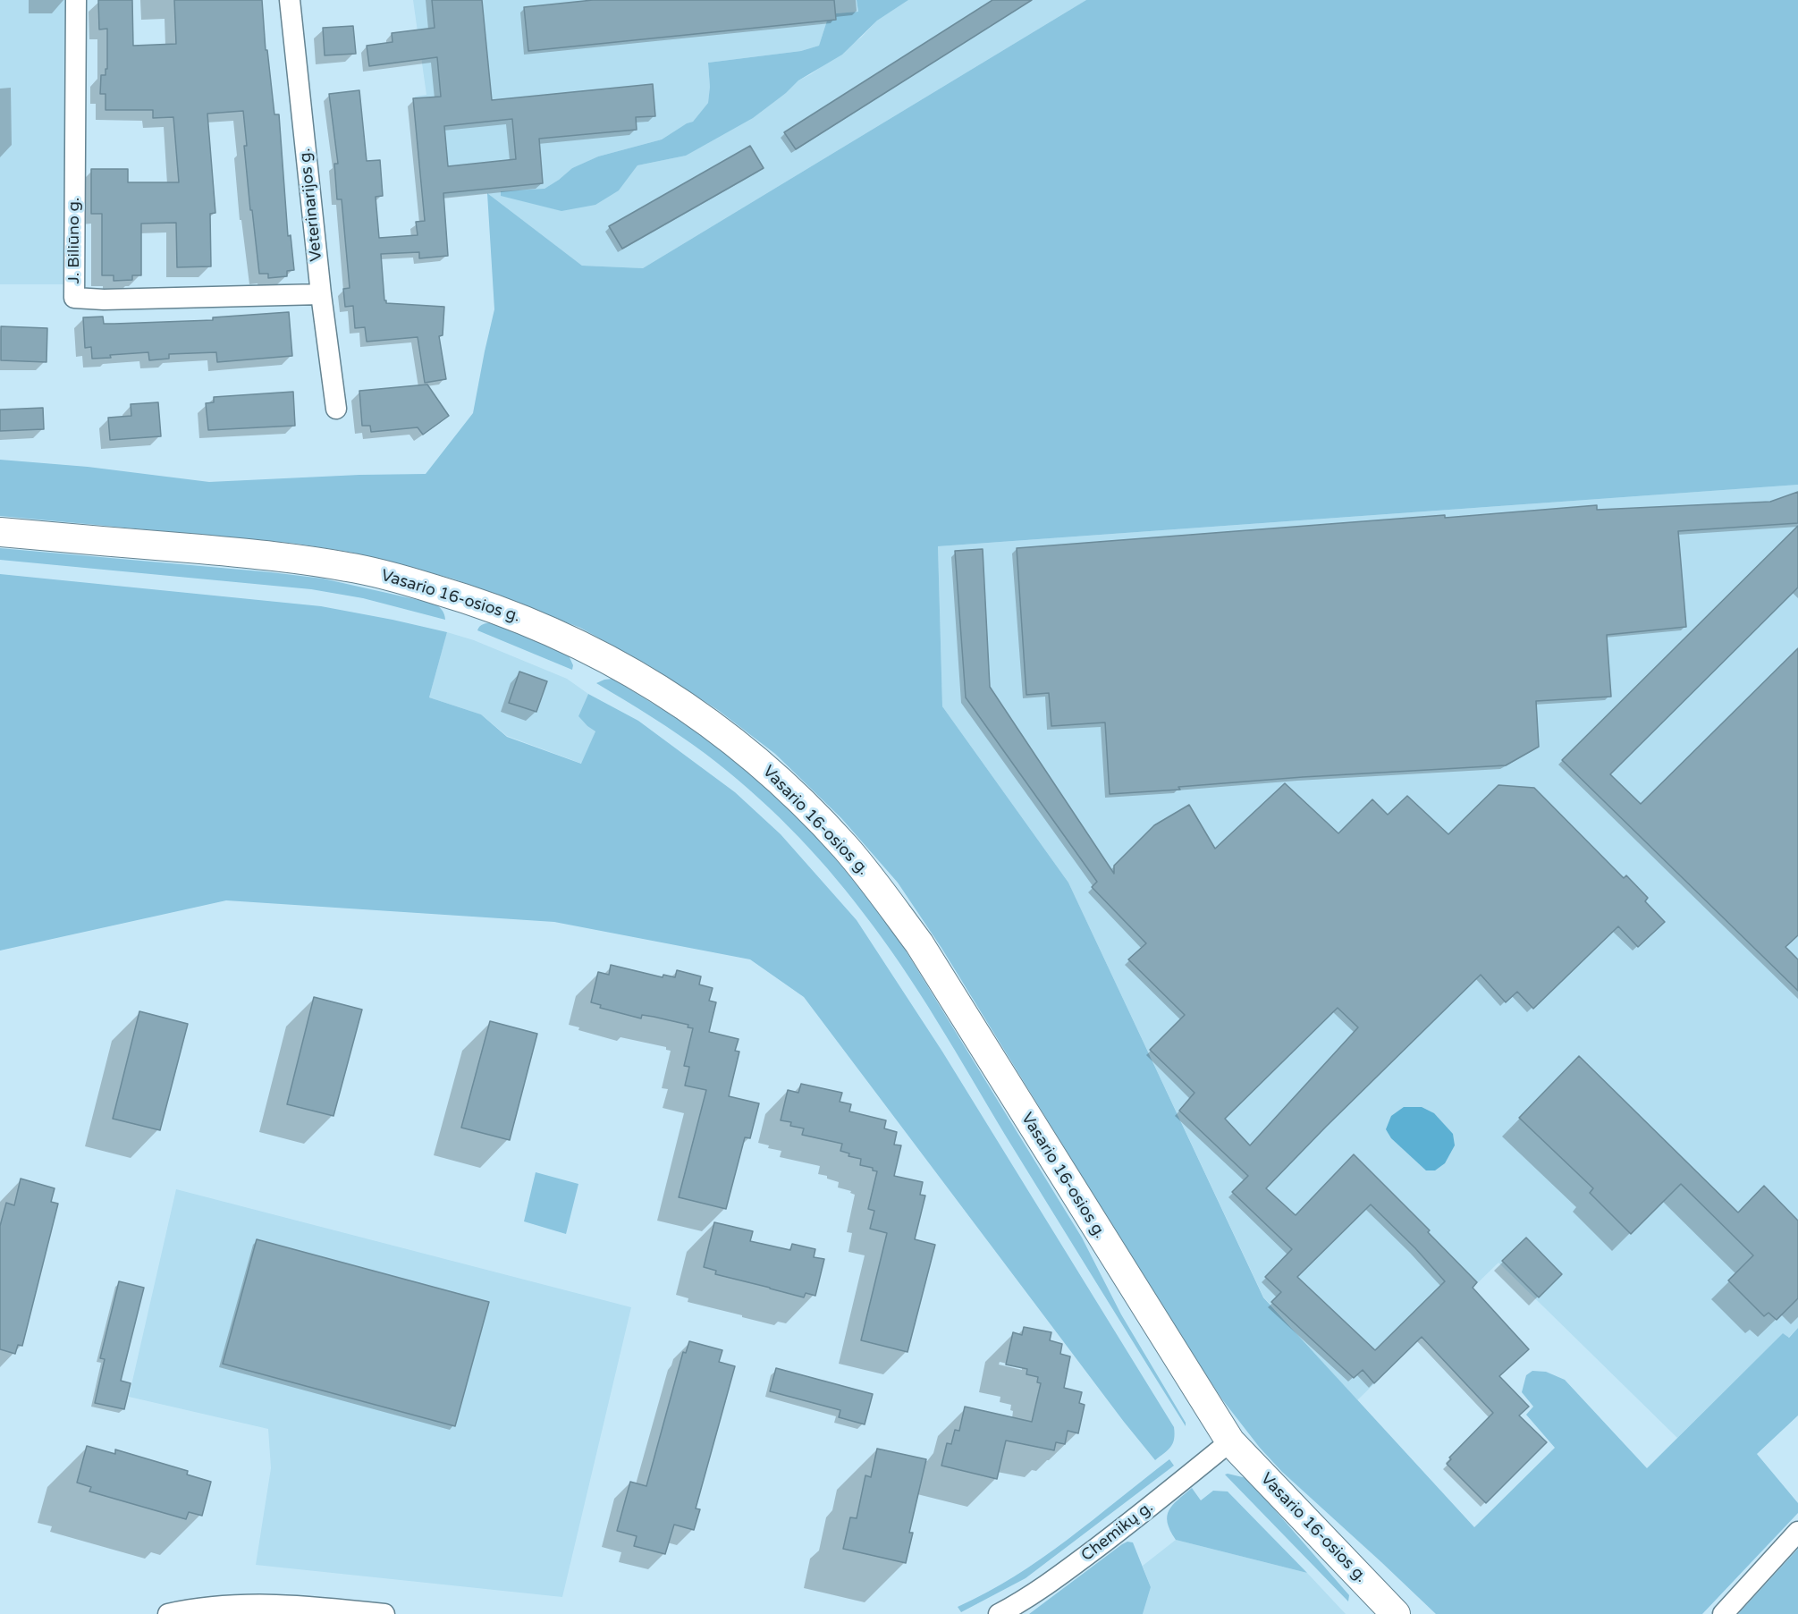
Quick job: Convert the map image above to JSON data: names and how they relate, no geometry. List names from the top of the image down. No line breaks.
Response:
{"streets":{"main road":["Vasario 16-osios g."],"street":["Veterinarijos g.","J. Biliūno g.","Chemikų g."]},"crossings":[["Veterinarijos g.","J. Biliūno g."],["Vasario 16-osios g.","Chemikų g."]]}
